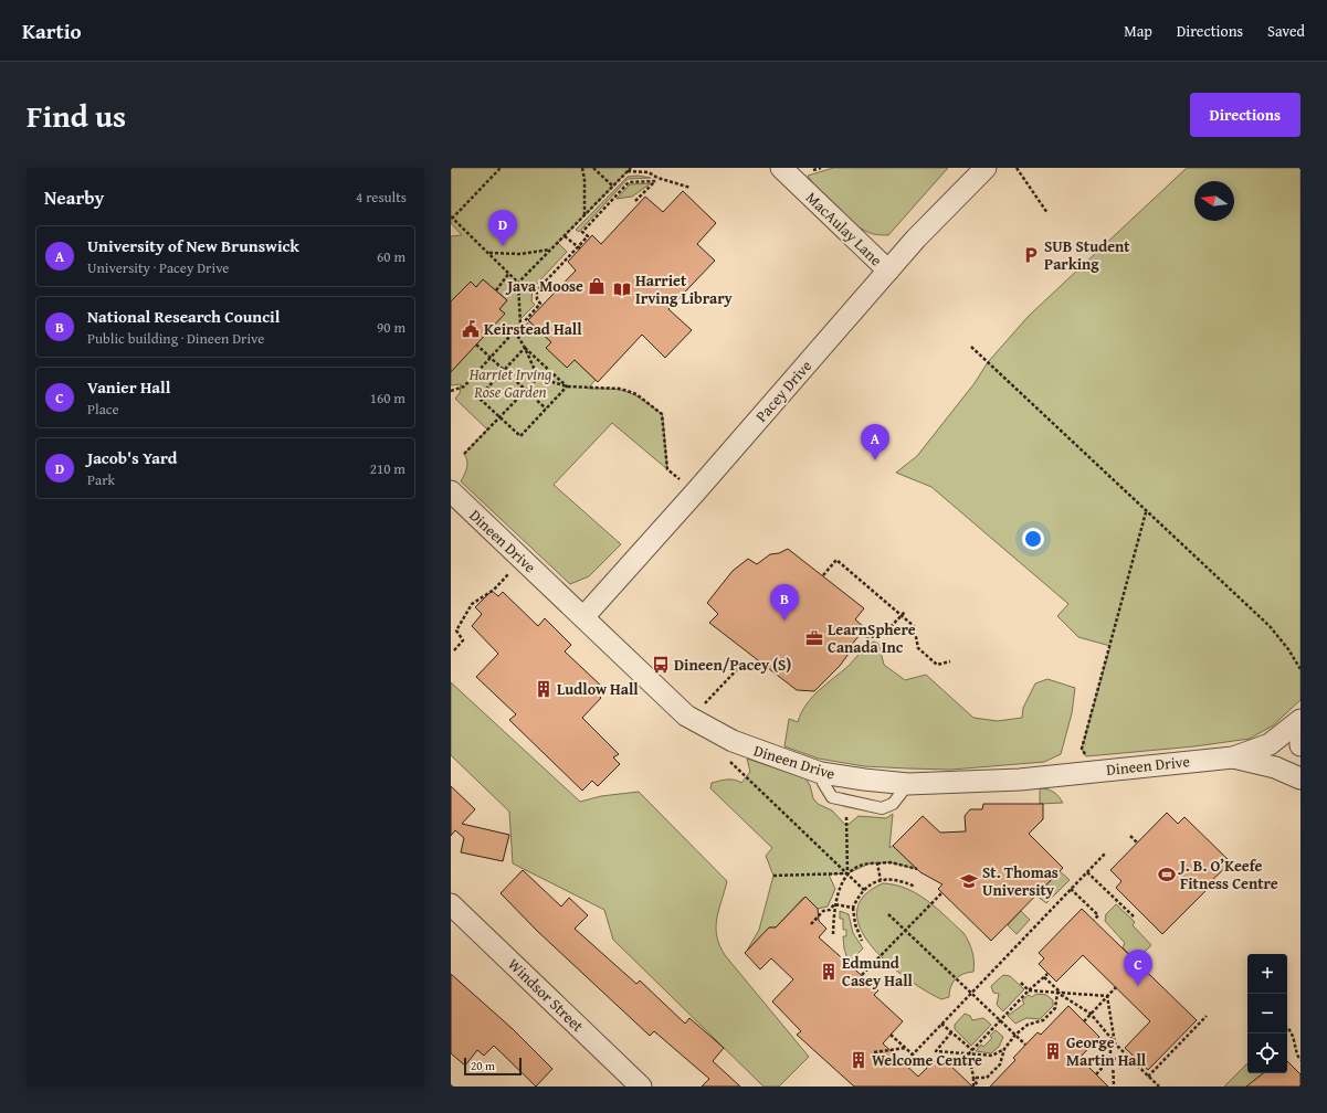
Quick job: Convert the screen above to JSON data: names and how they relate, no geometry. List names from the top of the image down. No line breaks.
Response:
{"streets":{"street":["MacAulay Lane","Pacey Drive","Dineen Drive","Windsor Street"]},"crossings":[["MacAulay Lane","Pacey Drive"],["Pacey Drive","Dineen Drive"]],"parks":["Harriet Irving Rose Garden"],"places":{"parking":["SUB Student Parking"],"shop":["Java Moose"],"library":["Harriet Irving Library"],"public building":["Keirstead Hall"],"office":["LearnSphere Canada Inc"],"bus stop":["Dineen/Pacey (S)"],"building":["Ludlow Hall","Edmund Casey Hall","George Martin Hall","Welcome Centre"],"sports":["J. B. O’Keefe Fitness Centre"],"school or university":["St. Thomas University"]},"scale_bar":"20 m","north":"left","page":{"header":"Kartio","nav":["Map","Directions","Saved"],"title":"Find us","buttons":"Directions","heading":["Nearby","4 results"],"pins":["D","A","B","C"],"list":[{"mark":"A","name":"University of New Brunswick","note":"University · Pacey Drive","value":"60 m"},{"mark":"B","name":"National Research Council","note":"Public building · Dineen Drive","value":"90 m"},{"mark":"C","name":"Vanier Hall","note":"Place","value":"160 m"},{"mark":"D","name":"Jacob's Yard","note":"Park","value":"210 m"}],"map_buttons":["+","−"],"scale":"20 m"}}
